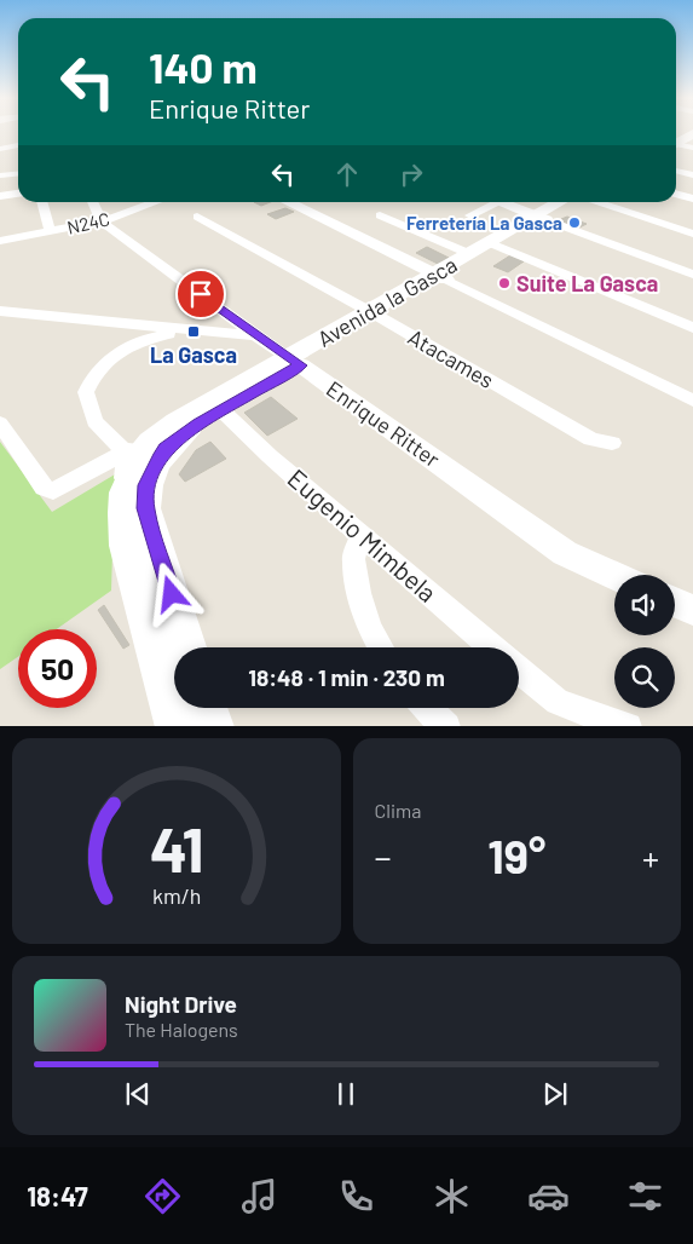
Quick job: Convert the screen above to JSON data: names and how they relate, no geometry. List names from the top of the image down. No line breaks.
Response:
{"streets":{"main road":["Avenida la Gasca"],"street":["N24C","Atacames","Enrique Ritter","Eugenio Mimbela"]},"crossings":[["N24C","Enrique Ritter"],["Avenida la Gasca","Atacames"],["Avenida la Gasca","Enrique Ritter"],["Avenida la Gasca","Eugenio Mimbela"]],"places":{"other":["Ferretería La Gasca","Suite La Gasca"],"transit":["La Gasca"]},"page":{"turn":["140 m","Enrique Ritter"],"limit":"50","trip":"18:48 · 1 min · 230 m","tile":"Clima","heat":["−","19°","+"],"song":["Night Drive","The Halogens"],"tabs":"18:47","gauge":["41","km/h"]}}
